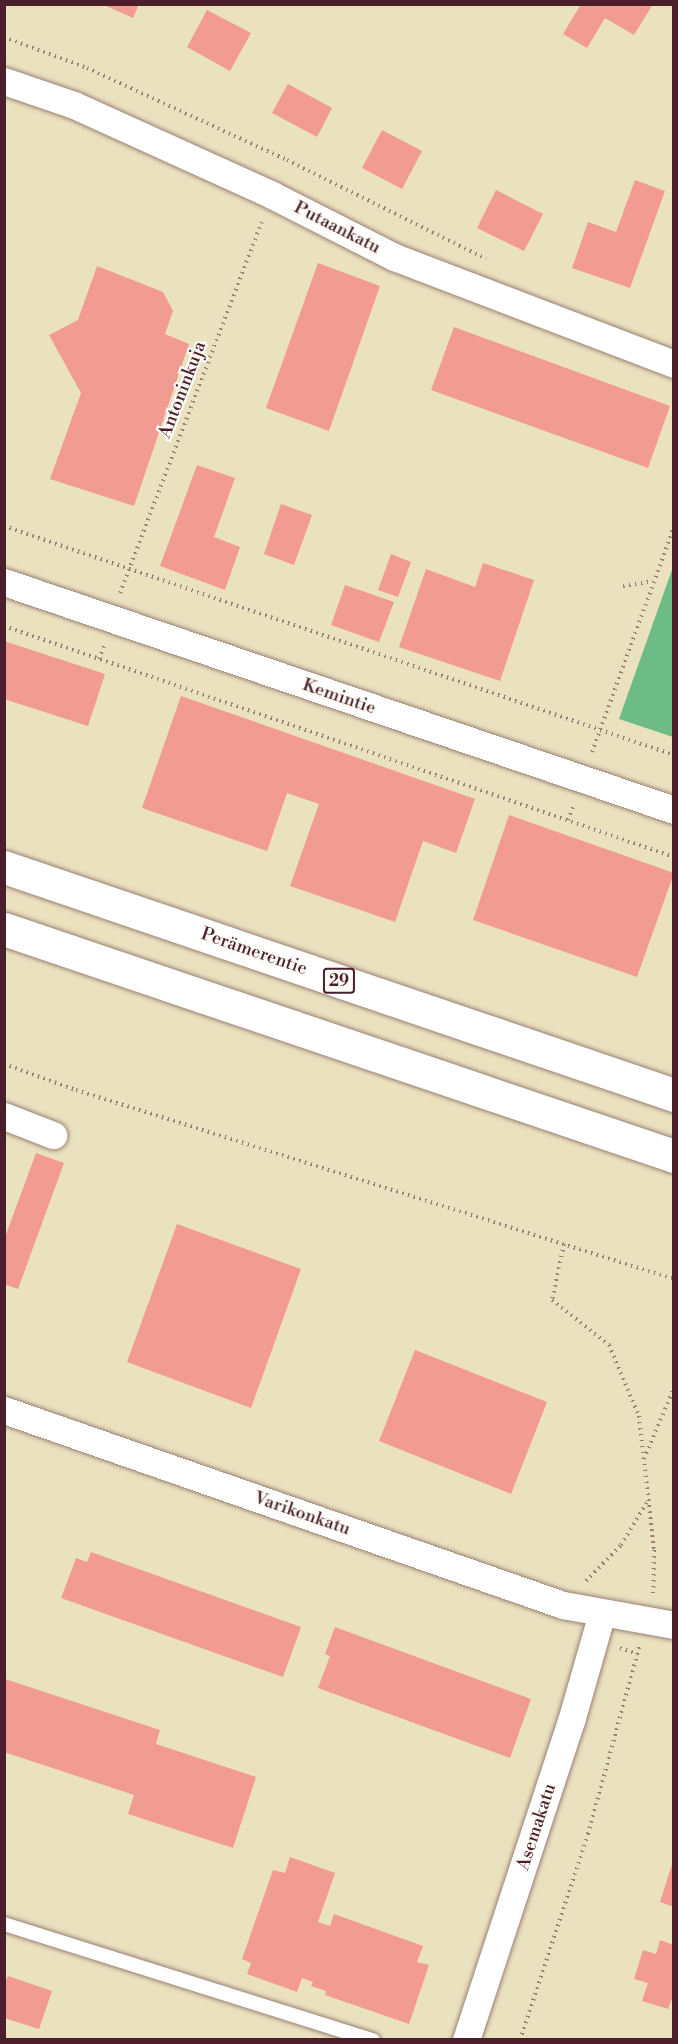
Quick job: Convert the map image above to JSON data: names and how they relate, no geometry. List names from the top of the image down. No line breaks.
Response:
{"streets":{"highway":["Perämerentie","29"],"street":["Putaankatu","Kemintie","Varikonkatu","Asemakatu"],"path":["Antoninkuja"]},"crossings":[["Putaankatu","Antoninkuja"],["Varikonkatu","Asemakatu"]]}
